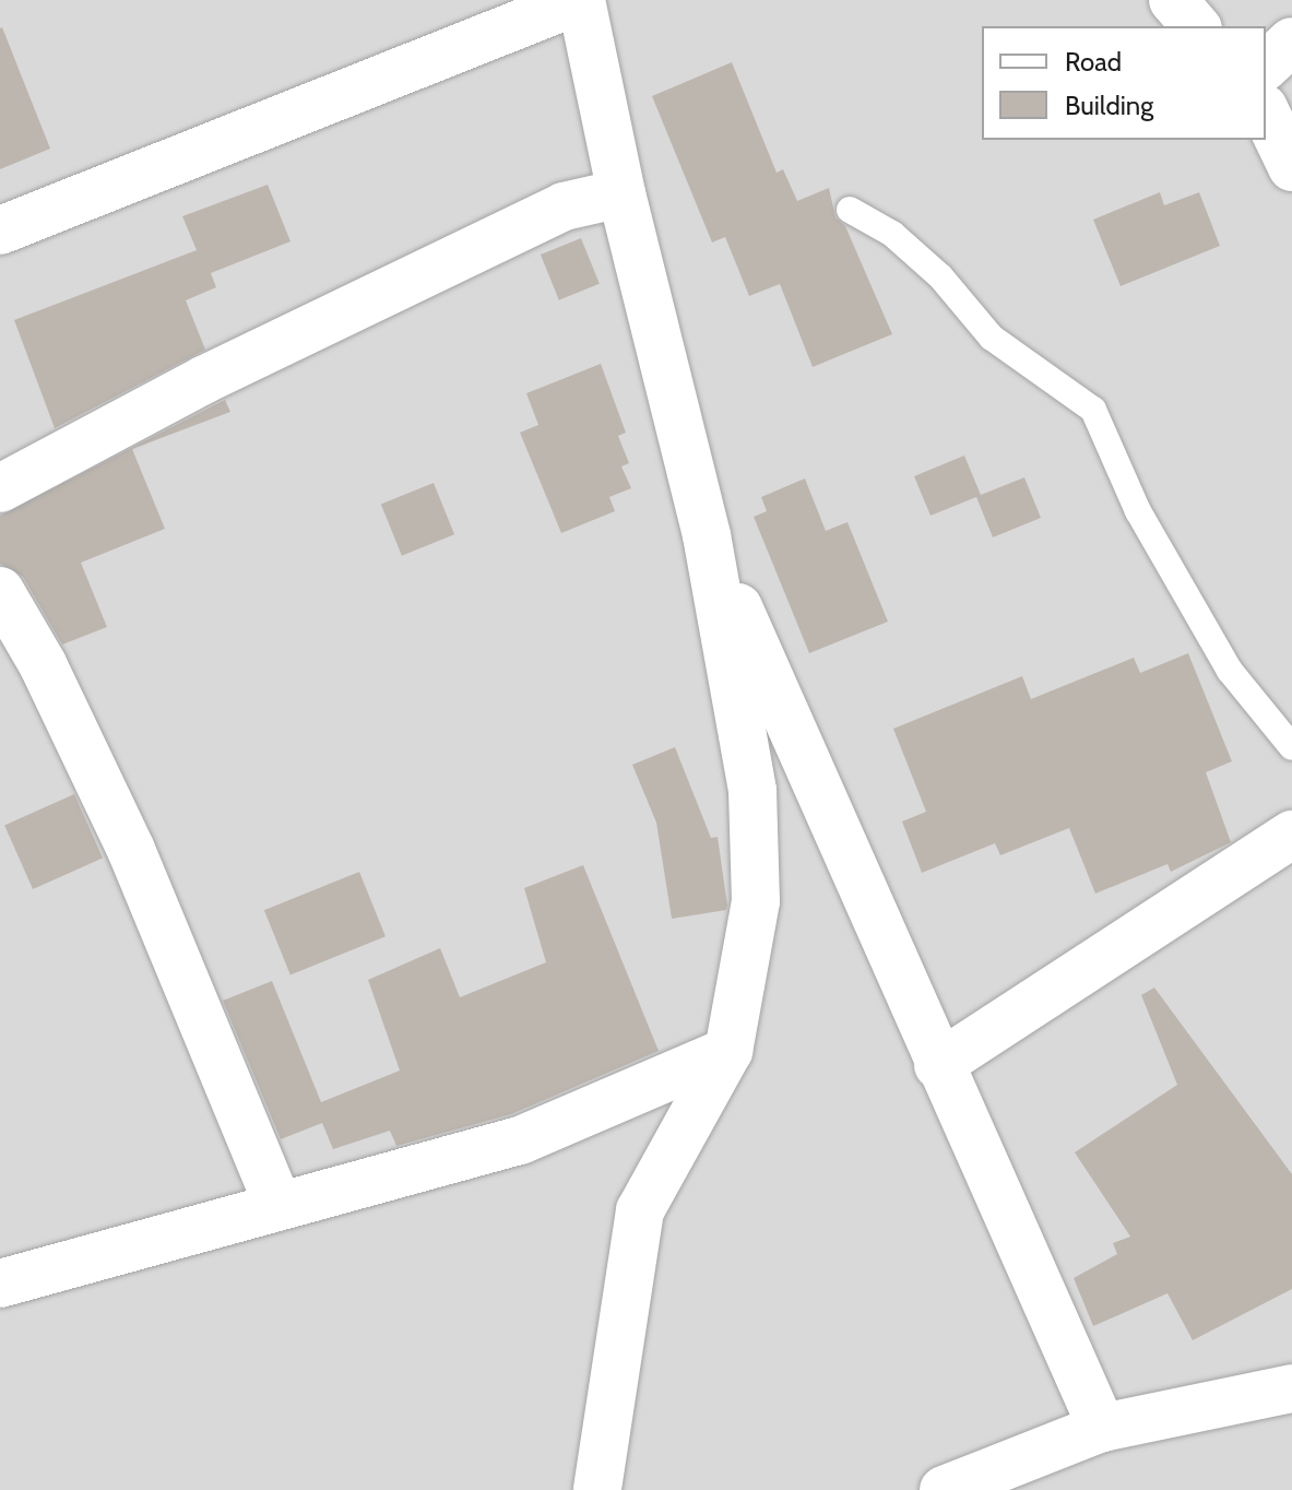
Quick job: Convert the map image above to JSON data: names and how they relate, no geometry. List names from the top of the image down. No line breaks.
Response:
{"legend":["Road","Building"]}
